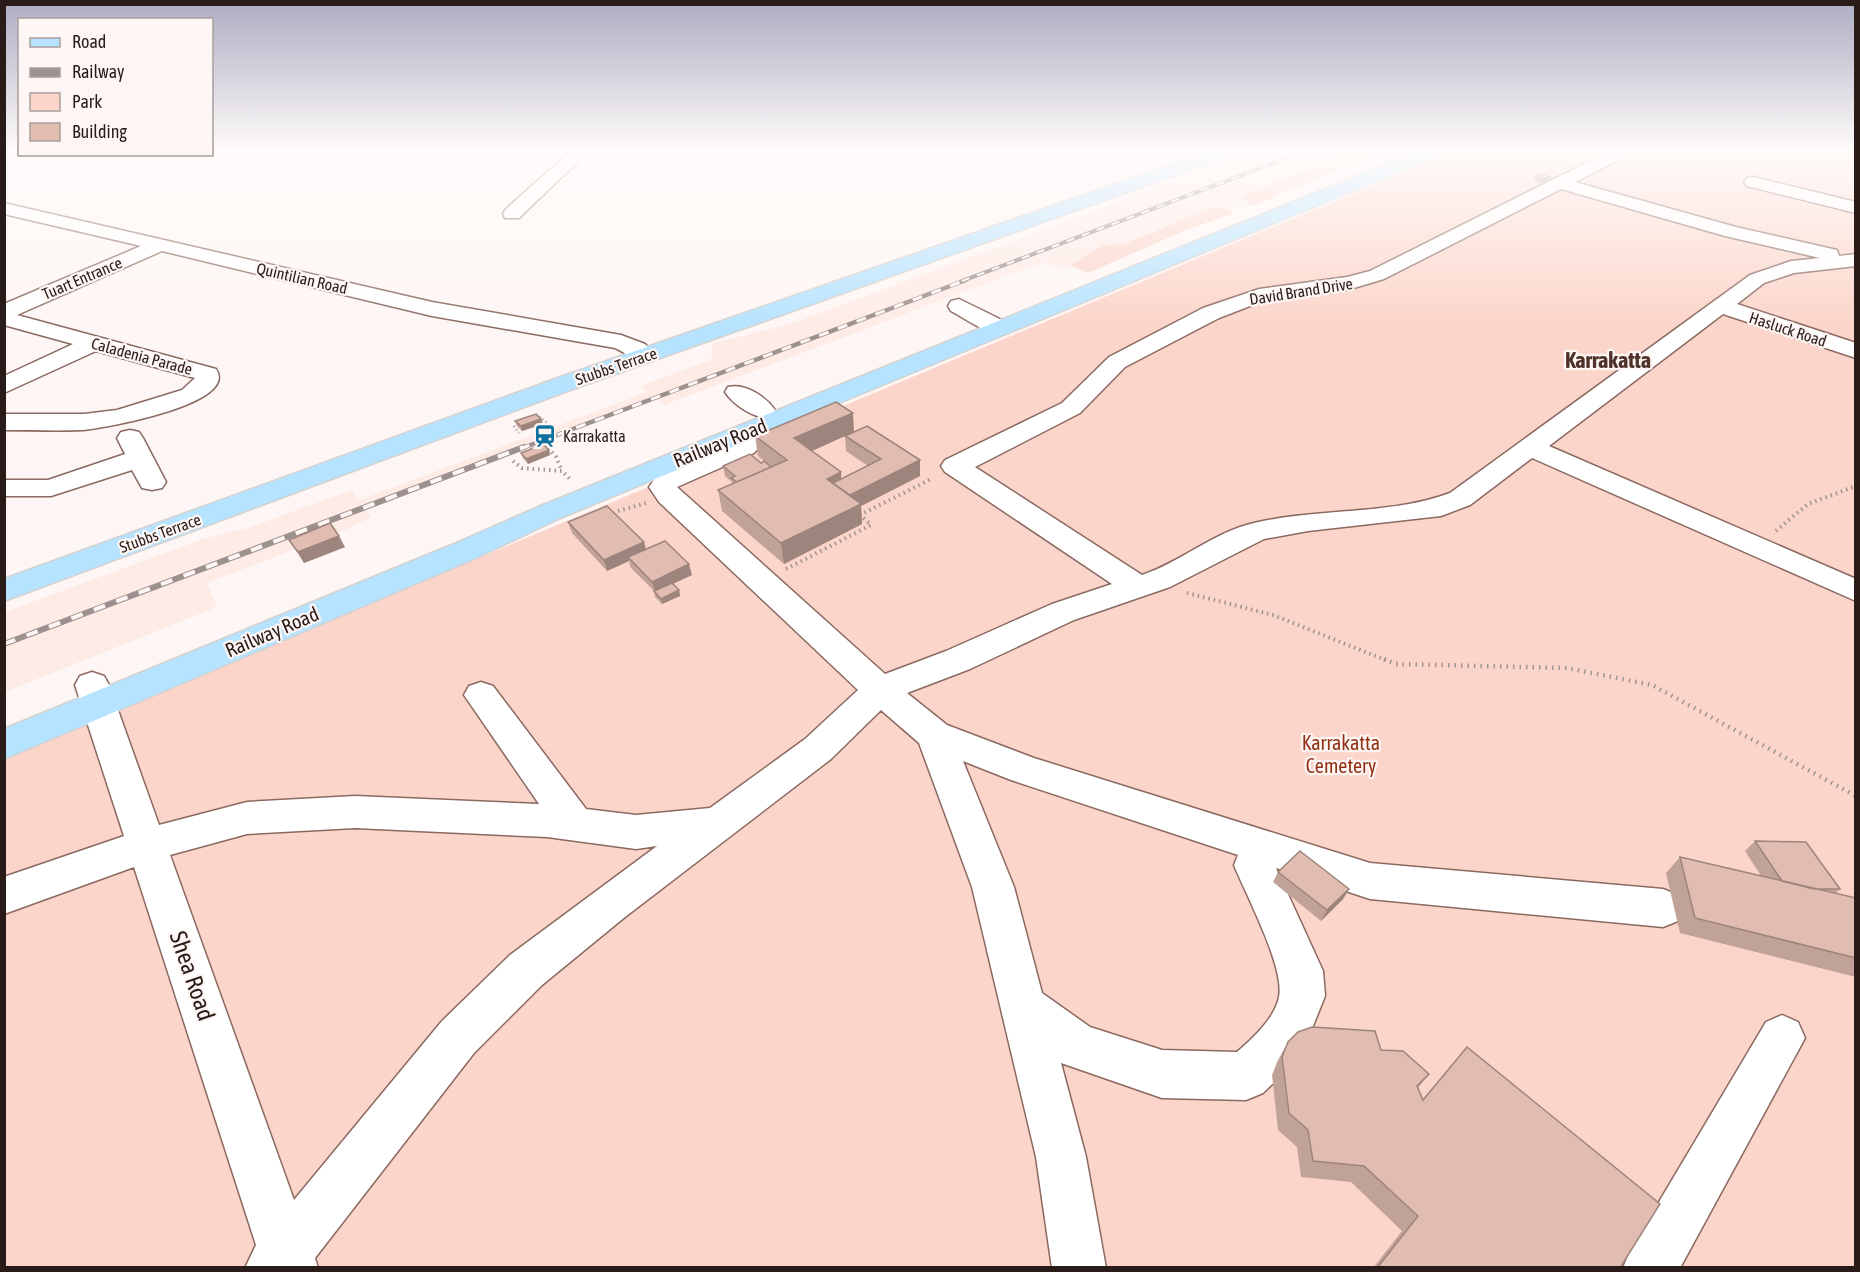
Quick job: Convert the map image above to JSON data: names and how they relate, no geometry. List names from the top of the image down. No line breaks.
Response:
{"streets":{"main road":["Stubbs Terrace","Railway Road"],"street":["Tuart Entrance","Quintilian Road","David Brand Drive","Hasluck Road","Caladenia Parade","Shea Road"]},"crossings":[["Tuart Entrance","Quintilian Road"],["Quintilian Road","Stubbs Terrace"],["Railway Road","Shea Road"]],"districts":["Karrakatta"],"parks":["Karrakatta Cemetery"],"places":{"station":["Karrakatta"]},"legend":["Road","Railway","Park","Building"]}
